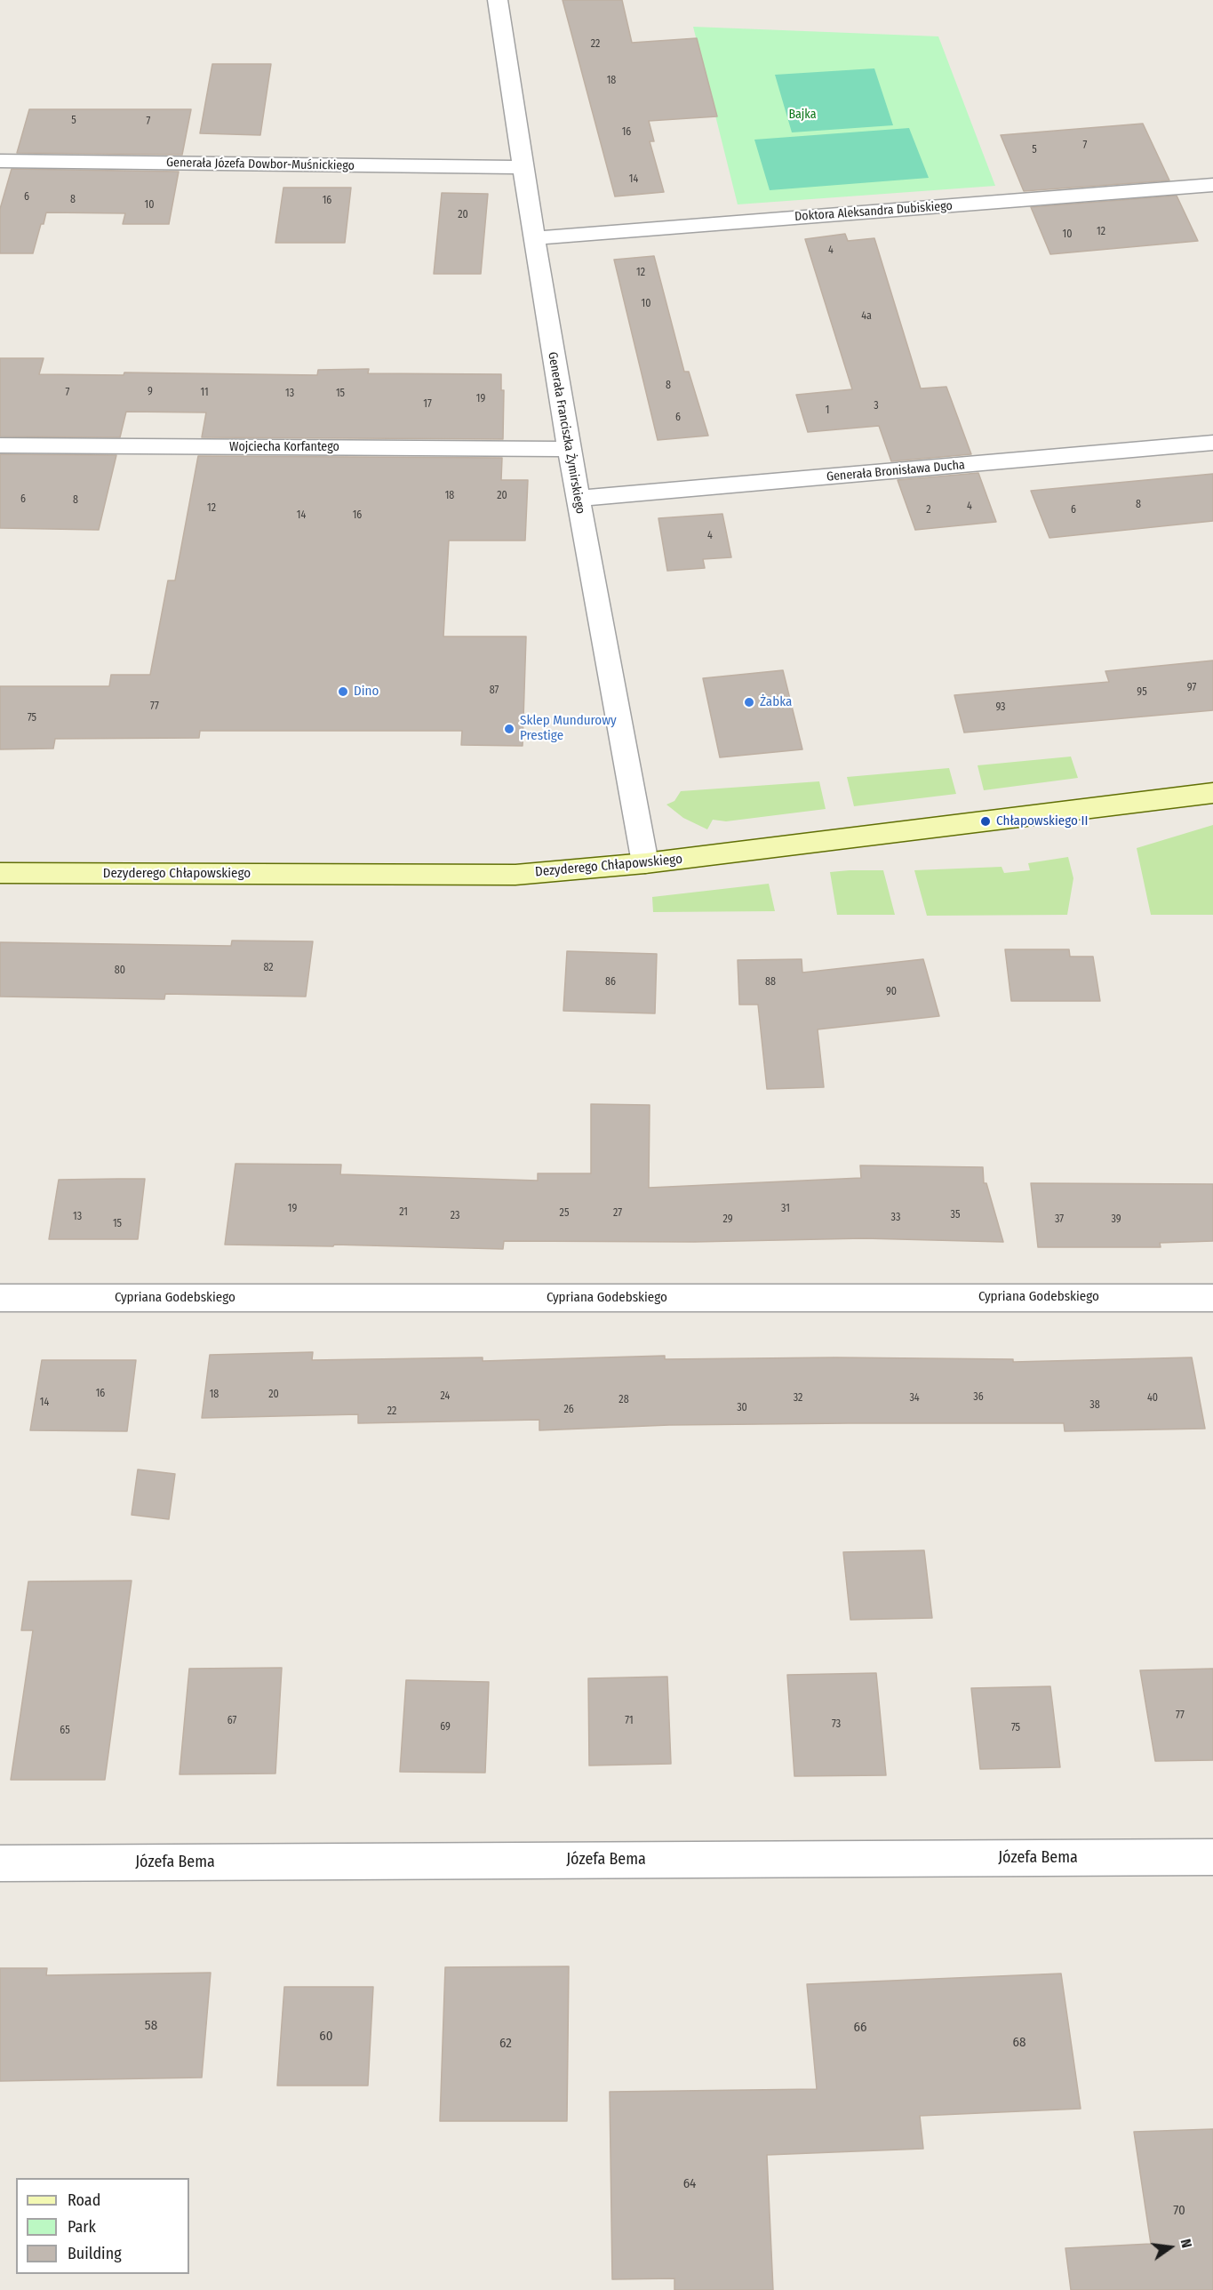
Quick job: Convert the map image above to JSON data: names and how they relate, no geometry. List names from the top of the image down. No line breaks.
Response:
{"streets":{"street":["Generała Józefa Dowbor-Muśnickiego","Doktora Aleksandra Dubiskiego","Generała Franciszka Żymirskiego","Wojciecha Korfantego","Generała Bronisława Ducha","Dezyderego Chłapowskiego","Cypriana Godebskiego","Józefa Bema"]},"crossings":[["Generała Józefa Dowbor-Muśnickiego","Generała Franciszka Żymirskiego"],["Doktora Aleksandra Dubiskiego","Generała Franciszka Żymirskiego"],["Generała Franciszka Żymirskiego","Wojciecha Korfantego"],["Generała Franciszka Żymirskiego","Generała Bronisława Ducha"],["Generała Franciszka Żymirskiego","Dezyderego Chłapowskiego"]],"parks":["Bajka"],"places":["Dino","Żabka","Sklep Mundurowy Prestige","Chłapowskiego II"],"house_numbers":["22","18","5","7","16","7","5","14","6","8","16","10","20","12","10","4","12","10","4a","8","9","7","11","13","15","19","17","3","1","6","18","20","6","8","8","4","12","2","6","14","16","4","97","87","95","77","93","75","82","80","86","88","90","19","31","21","25","27","35","23","13","33","29","37","39","15","16","18","20","24","36","32","34","40","28","14","38","30","26","22","77","67","71","73","69","75","65","58","66","60","68","62","64","70"],"legend":["Road","Park","Building"],"north":"right"}
